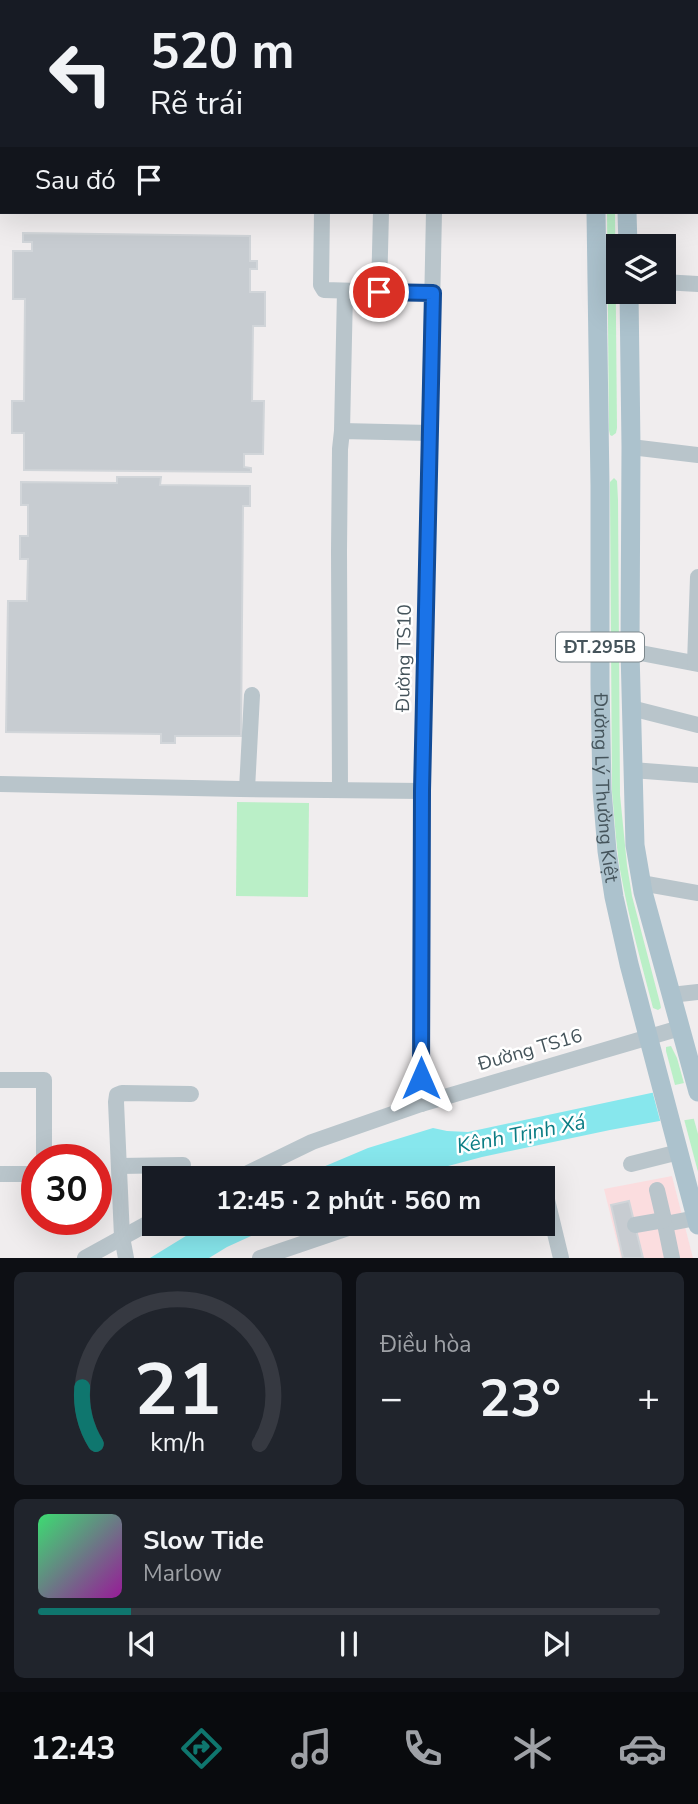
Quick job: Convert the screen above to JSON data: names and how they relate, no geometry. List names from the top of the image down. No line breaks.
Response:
{"streets":{"main road":["ĐT.295B","Đường Lý Thường Kiệt"],"street":["Đường TS10","Đường TS16"]},"crossings":[["Đường TS10","Đường TS16"],["Đường Lý Thường Kiệt","Đường TS16"]],"water":["Kênh Trịnh Xá"],"page":{"turn":["520 m","Rẽ trái"],"then":"Sau đó","limit":"30","trip":"12:45 · 2 phút · 560 m","tile":"Điều hòa","heat":["−","23°","+"],"song":["Slow Tide","Marlow"],"tabs":"12:43","gauge":["21","km/h"]}}
